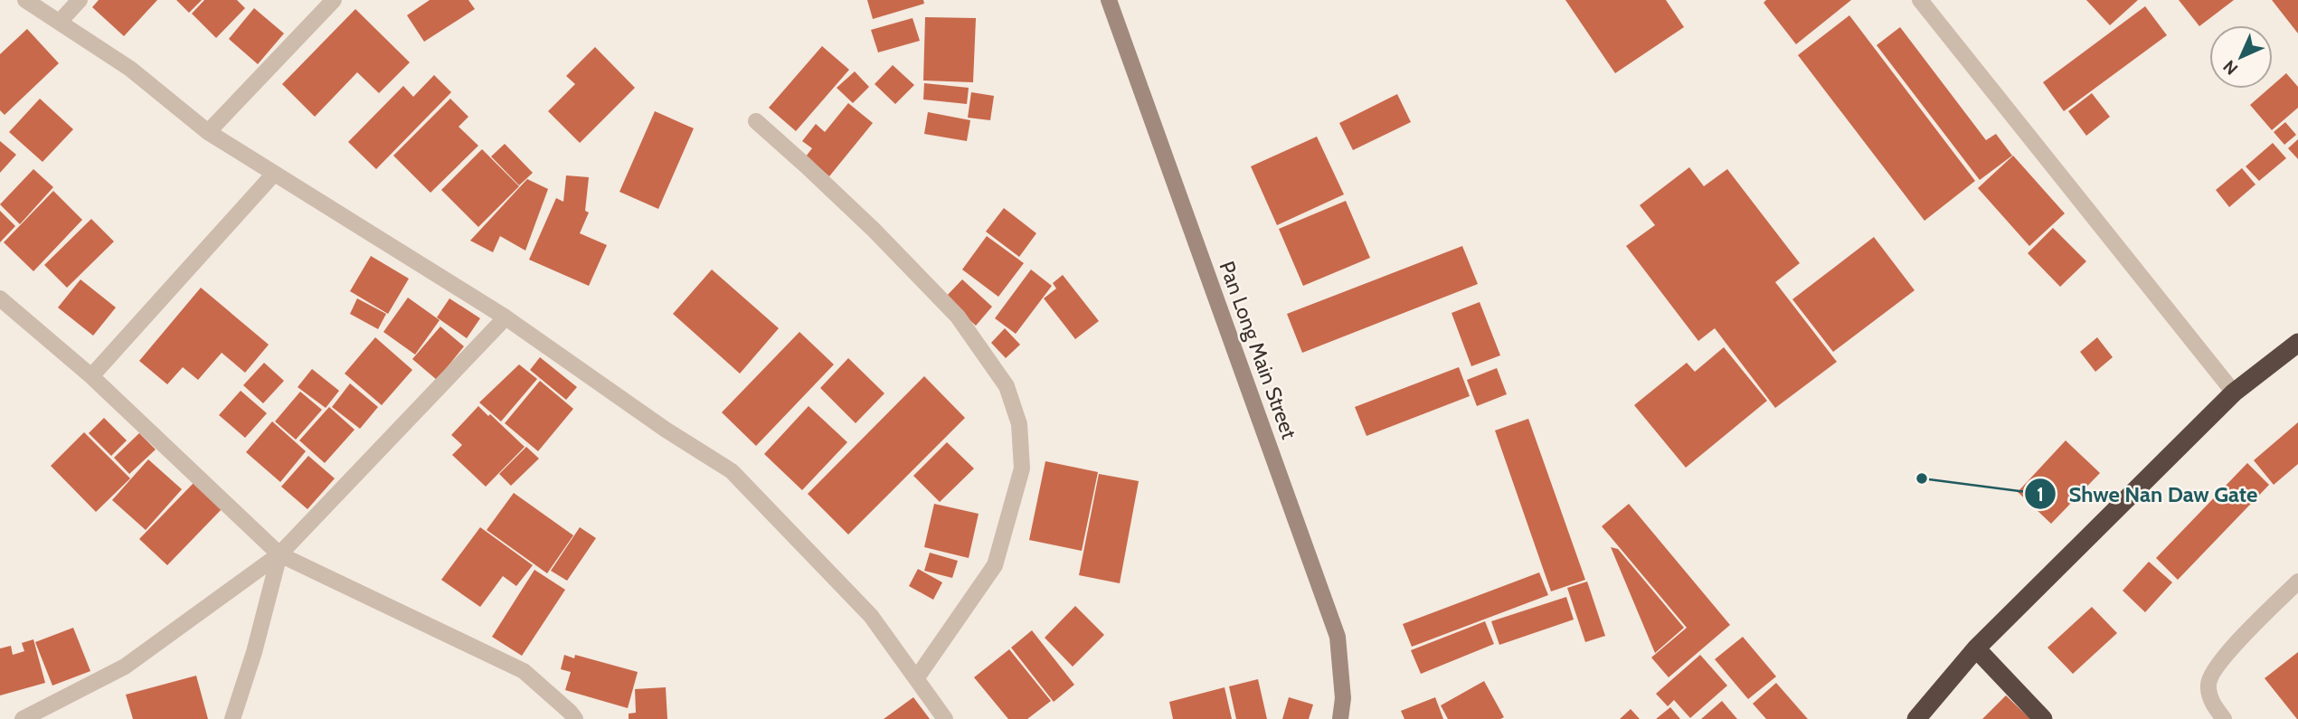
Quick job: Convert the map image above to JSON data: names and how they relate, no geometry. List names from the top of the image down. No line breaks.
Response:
{"streets":{"street":["Pan Long Main Street"]},"places":["Shwe Nan Daw Gate"],"north":"bottom left"}
